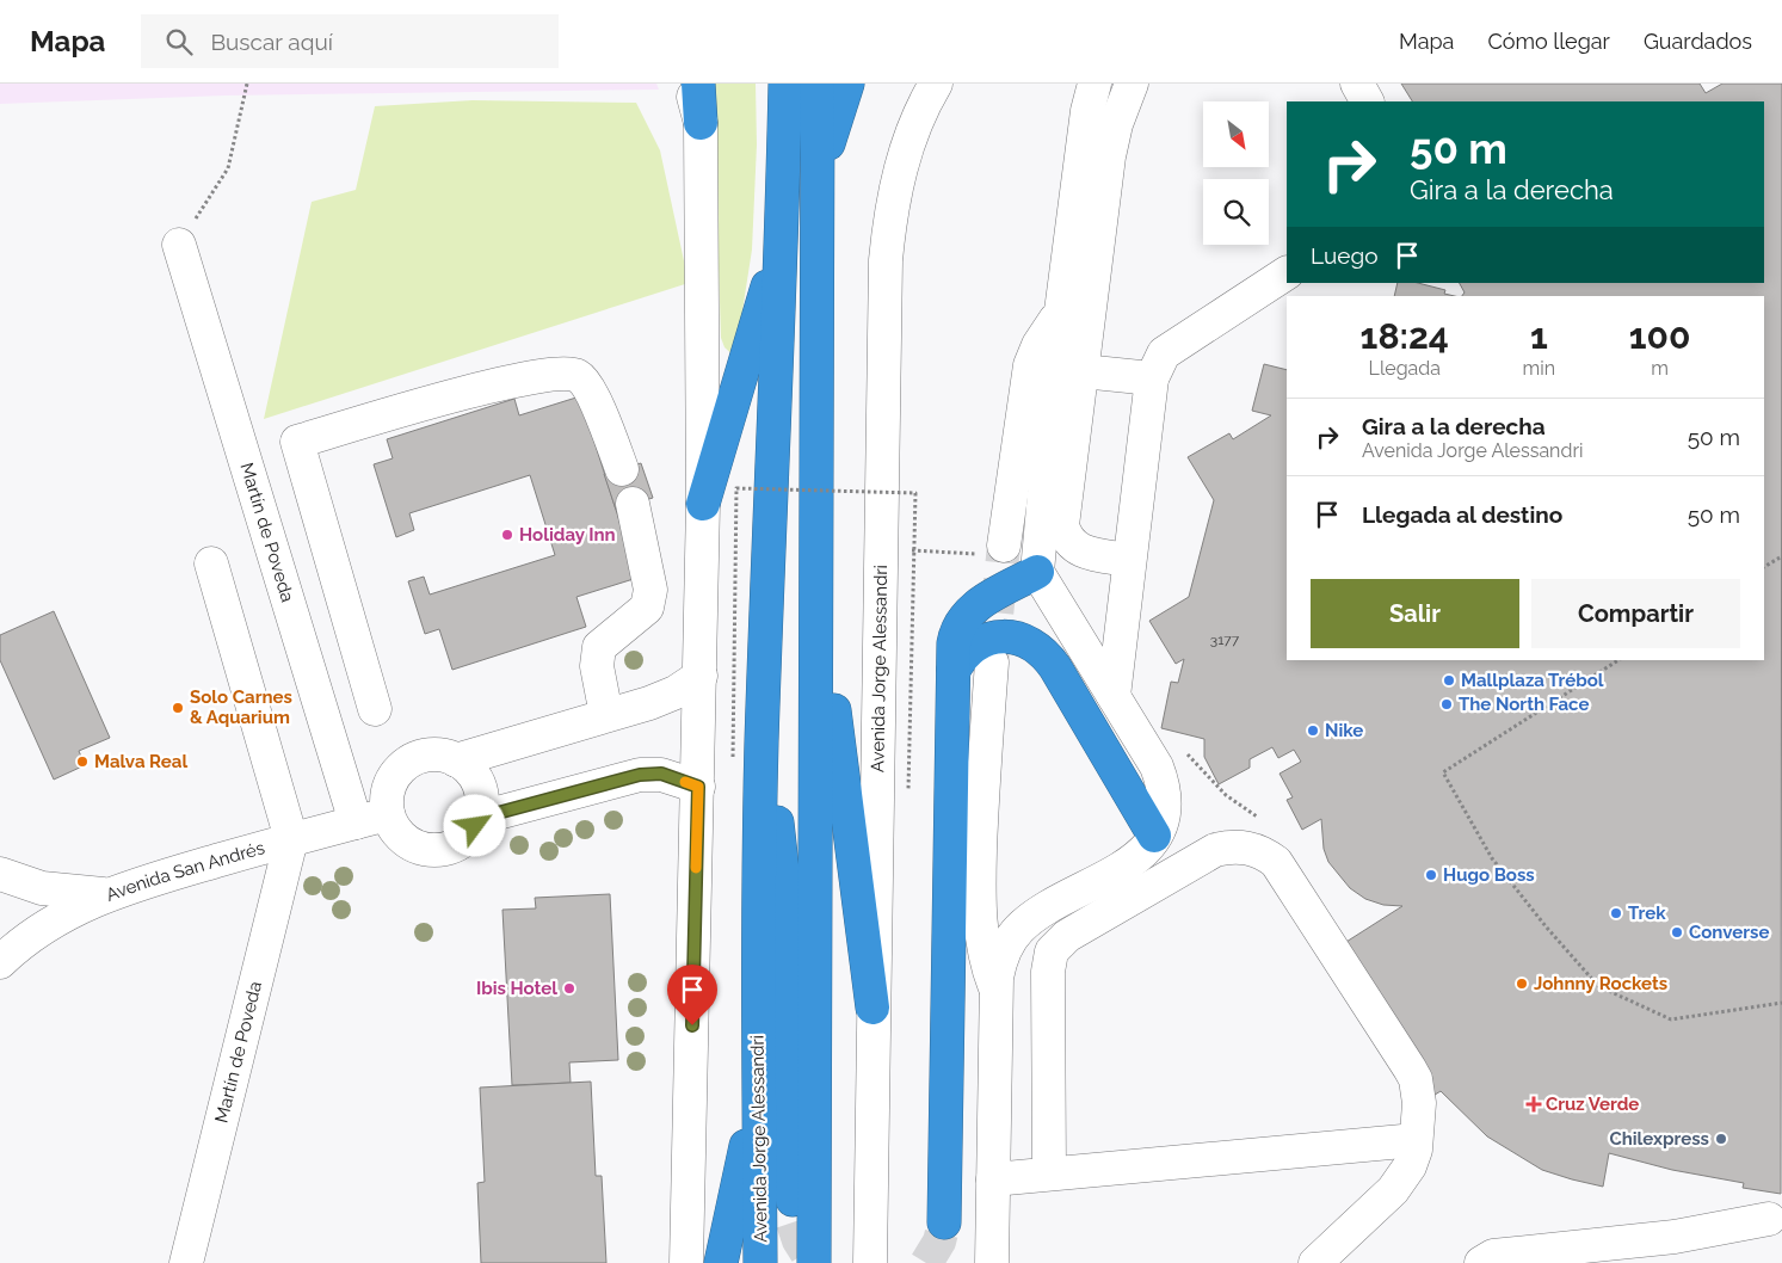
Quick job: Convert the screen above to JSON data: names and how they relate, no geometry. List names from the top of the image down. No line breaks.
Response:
{"streets":{"highway":["Avenida Jorge Alessandri"],"street":["Martín de Poveda","Avenida San Andrés"]},"crossings":[["Martín de Poveda","Avenida San Andrés"]],"places":{"other":["Holiday Inn","Mallplaza Trébol","The North Face","Solo Carnes & Aquarium","Nike","Malva Real","Hugo Boss","Trek","Converse","Johnny Rockets","Ibis Hotel","Chilexpress"],"health":["Cruz Verde"]},"house_numbers":["3177"],"north":"bottom right","page":{"header":"Mapa","search":"Buscar aquí","nav":["Mapa","Cómo llegar","Guardados"],"turn":["50 m","Gira a la derecha"],"then":"Luego","eta":["18:24","Llegada","1","min","100","m"],"list":[{"name":"Gira a la derecha","note":"Avenida Jorge Alessandri","value":"50 m"},{"name":"Llegada al destino","value":"50 m"}],"buttons":["Salir","Compartir"]}}
